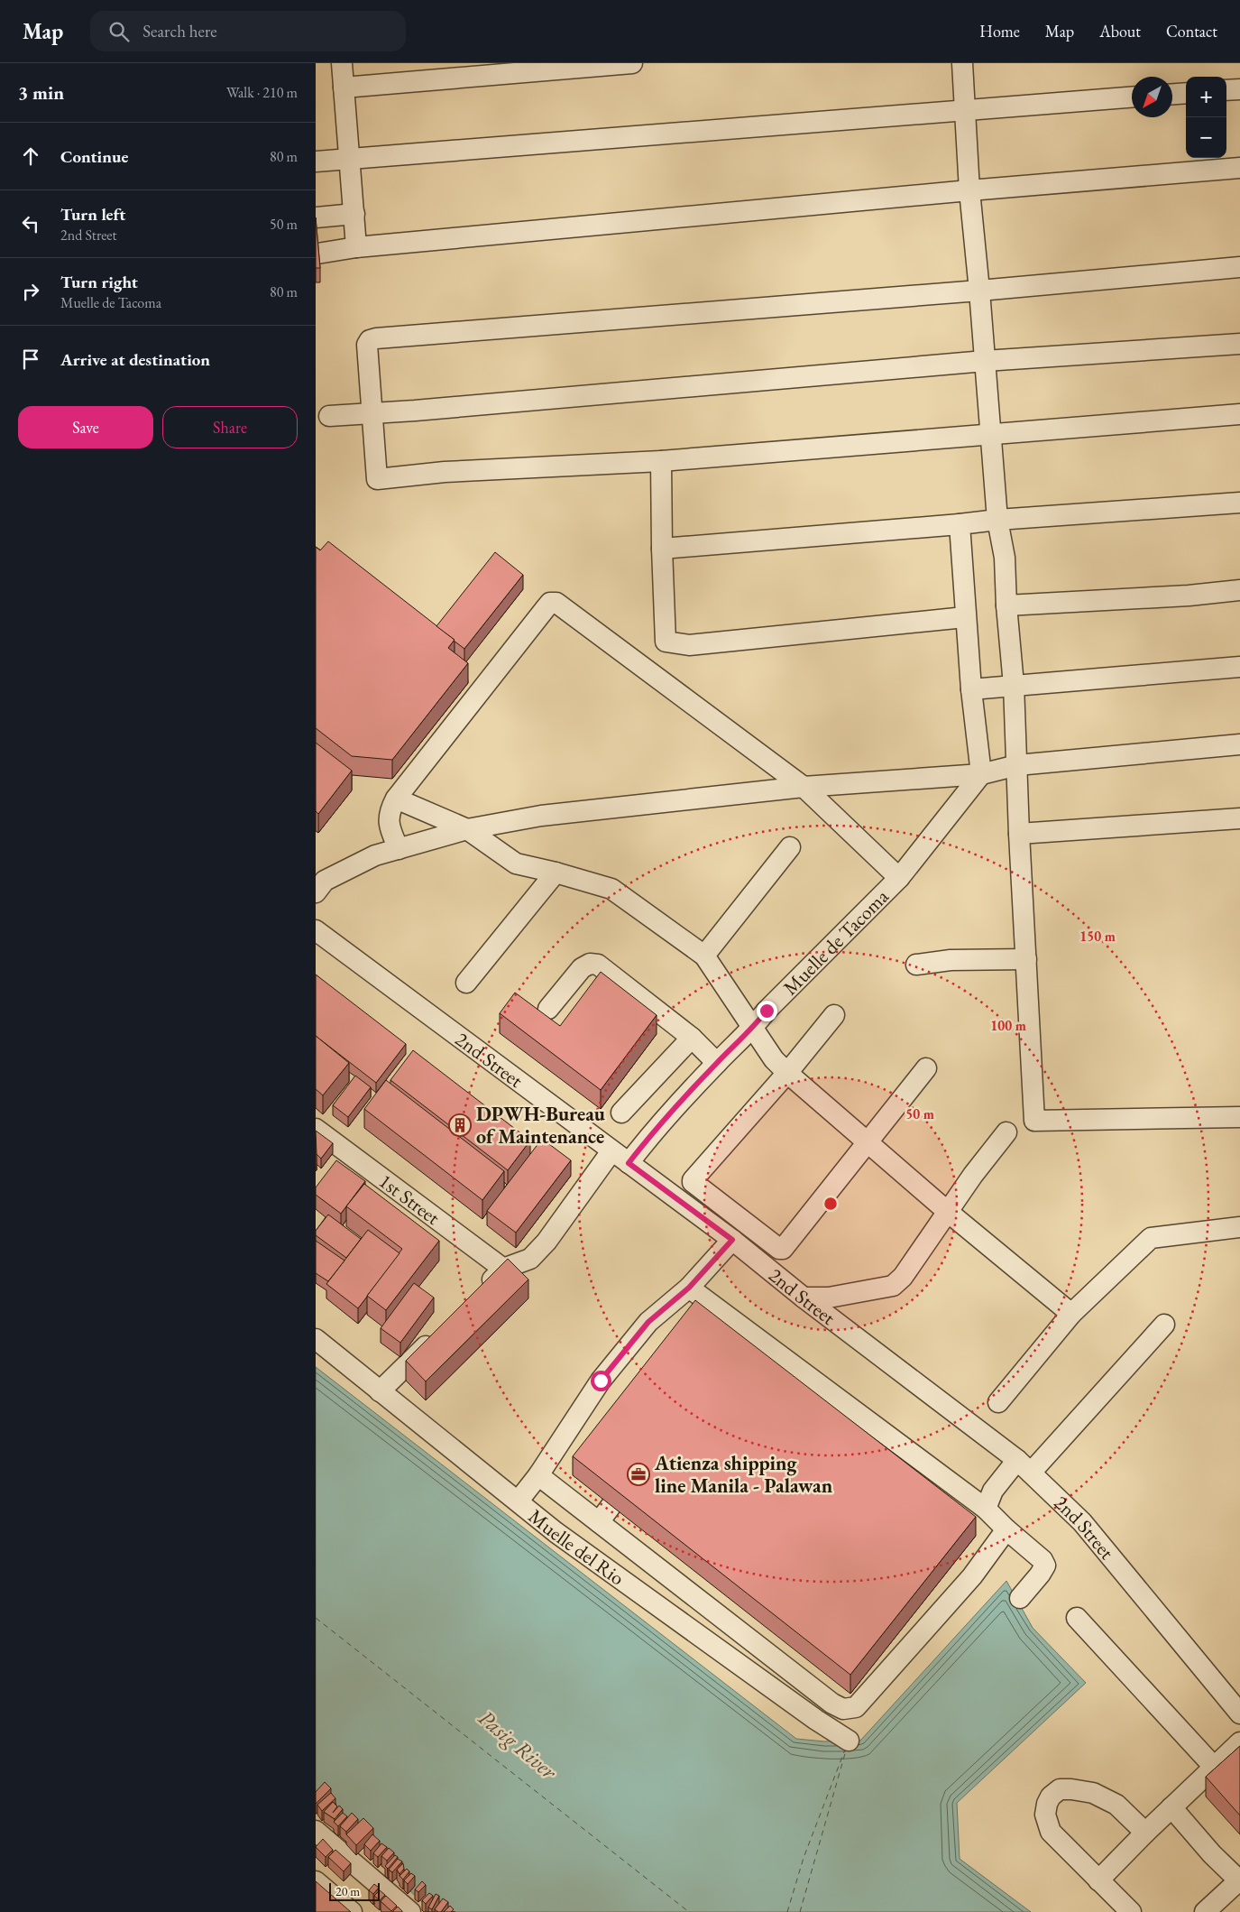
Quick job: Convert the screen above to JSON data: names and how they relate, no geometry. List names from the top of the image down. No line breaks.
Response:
{"streets":{"street":["Muelle de Tacoma","2nd Street","1st Street","Muelle del Rio"]},"crossings":[["Muelle de Tacoma","2nd Street"]],"water":["Pasig River"],"places":{"building":["DPWH-Bureau of Maintenance"],"office":["Atienza shipping line Manila - Palawan"]},"scale_bar":"20 m","north":"bottom left","page":{"header":"Map","search":"Search here","nav":["Home","Map","About","Contact"],"heading":["3 min","Walk · 210 m"],"map_buttons":["+","−"],"list":[["Continue","80 m"],["Turn left","2nd Street","50 m"],["Turn right","Muelle de Tacoma","80 m"],"Arrive at destination"],"buttons":["Save","Share"],"scale":"20 m"},"rings":["150 m","100 m","50 m"]}
